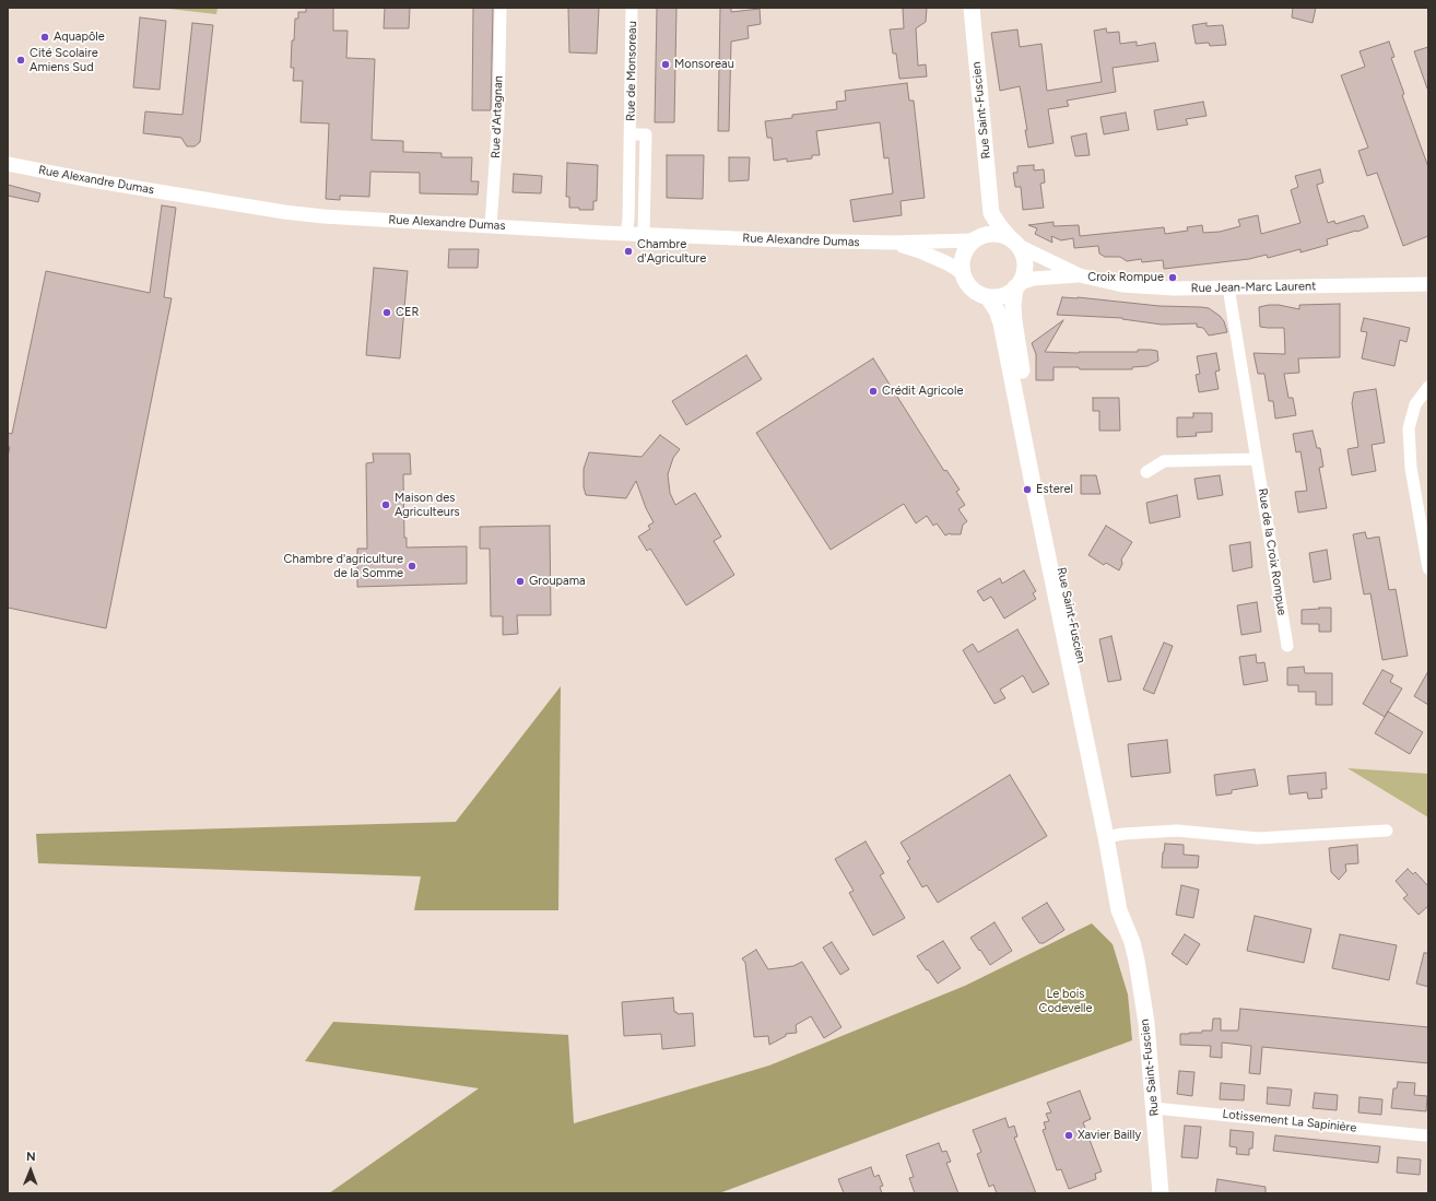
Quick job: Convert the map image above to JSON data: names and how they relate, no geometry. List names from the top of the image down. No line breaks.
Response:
{"streets":{"main road":["Rue Saint-Fuscien"],"street":["Rue de Monsoreau","Rue d'Artagnan","Rue Alexandre Dumas","Rue Jean-Marc Laurent","Rue de la Croix Rompue","Lotissement La Sapinière"]},"crossings":[["Rue de Monsoreau","Rue Alexandre Dumas"],["Rue Saint-Fuscien","Rue Alexandre Dumas"],["Rue Saint-Fuscien","Rue Jean-Marc Laurent"],["Rue Saint-Fuscien","Lotissement La Sapinière"],["Rue d'Artagnan","Rue Alexandre Dumas"],["Rue Alexandre Dumas","Rue Jean-Marc Laurent"],["Rue Jean-Marc Laurent","Rue de la Croix Rompue"]],"parks":["Le bois Codevelle"],"places":["Aquapôle","Cité Scolaire Amiens Sud","Monsoreau","Chambre d'Agriculture","Croix Rompue","CER","Crédit Agricole","Esterel","Maison des Agriculteurs","Chambre d'agriculture de la Somme","Groupama","Xavier Bailly"],"north":"top"}
